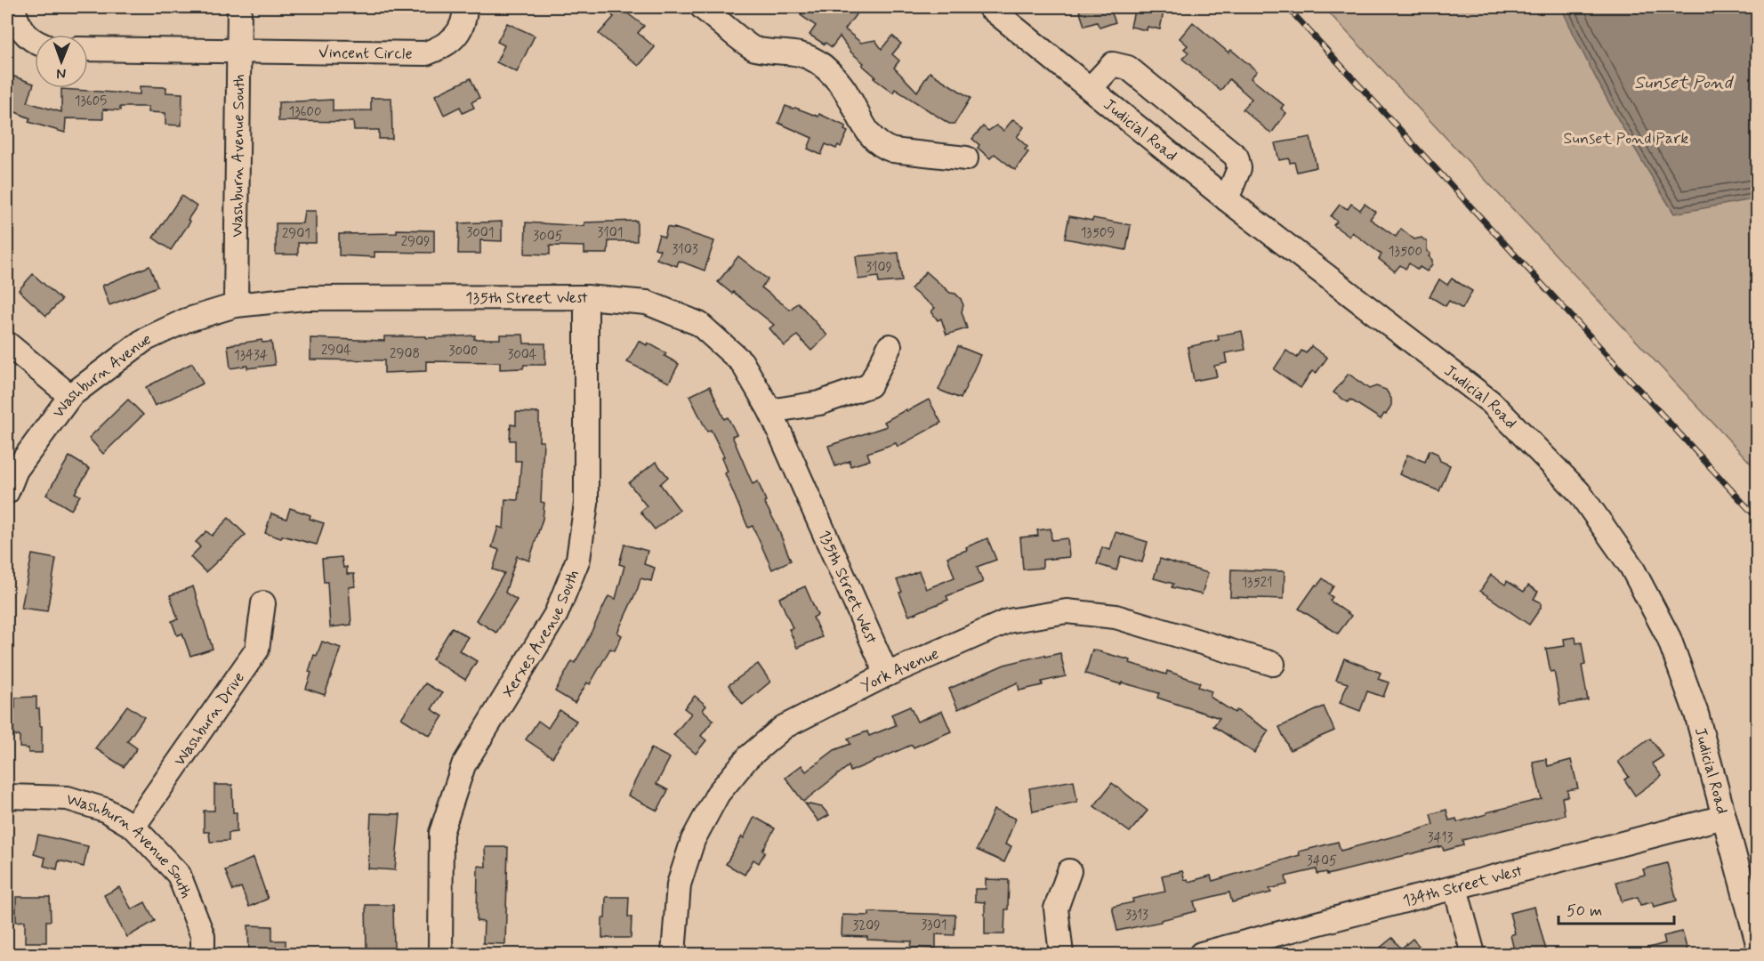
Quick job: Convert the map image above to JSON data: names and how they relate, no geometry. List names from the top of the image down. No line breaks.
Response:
{"streets":{"street":["Vincent Circle","Judicial Road","Washburn Avenue South","135th Street West","Washburn Avenue","Xerxes Avenue South","York Avenue","Washburn Drive","134th Street West"]},"crossings":[["Vincent Circle","Washburn Avenue South"],["Judicial Road","134th Street West"],["Washburn Avenue South","135th Street West"],["Washburn Avenue South","Washburn Avenue"],["Washburn Avenue South","Washburn Drive"],["135th Street West","Washburn Avenue"],["135th Street West","Xerxes Avenue South"],["135th Street West","York Avenue"]],"water":["Sunset Pond"],"parks":["Sunset Pond Park"],"house_numbers":["13605","13600","3001","3101","13509","2901","3005","2909","3103","13500","3109","2904","3000","2908","3004","13434","13521","3413","3405","3313","3301","3209"],"scale_bar":"50 m","north":"bottom"}
